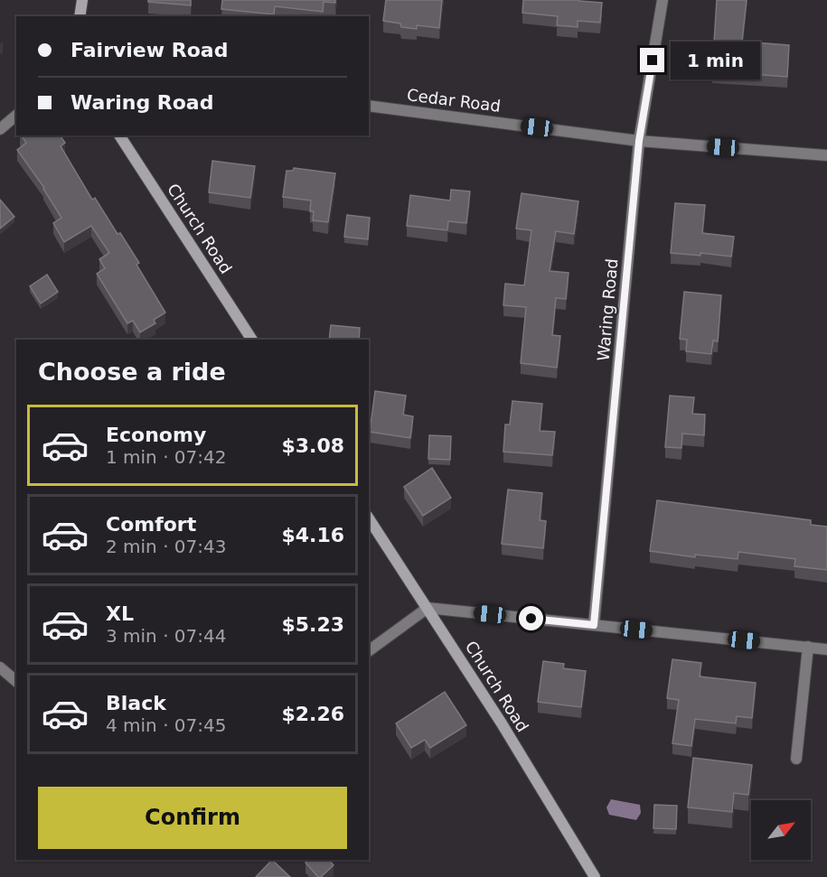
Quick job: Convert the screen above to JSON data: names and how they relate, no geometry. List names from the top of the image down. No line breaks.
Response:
{"streets":{"street":["Cedar Road","Church Road","Waring Road"]},"crossings":[["Cedar Road","Waring Road"]],"north":"top right","page":{"banner":["Fairview Road","Waring Road"],"bubble":"1 min","heading":"Choose a ride","list":[{"name":"Economy","note":"1 min · 07:42","value":"$3.08"},{"name":"Comfort","note":"2 min · 07:43","value":"$4.16"},{"name":"XL","note":"3 min · 07:44","value":"$5.23"},{"name":"Black","note":"4 min · 07:45","value":"$2.26"}],"buttons":"Confirm"}}
